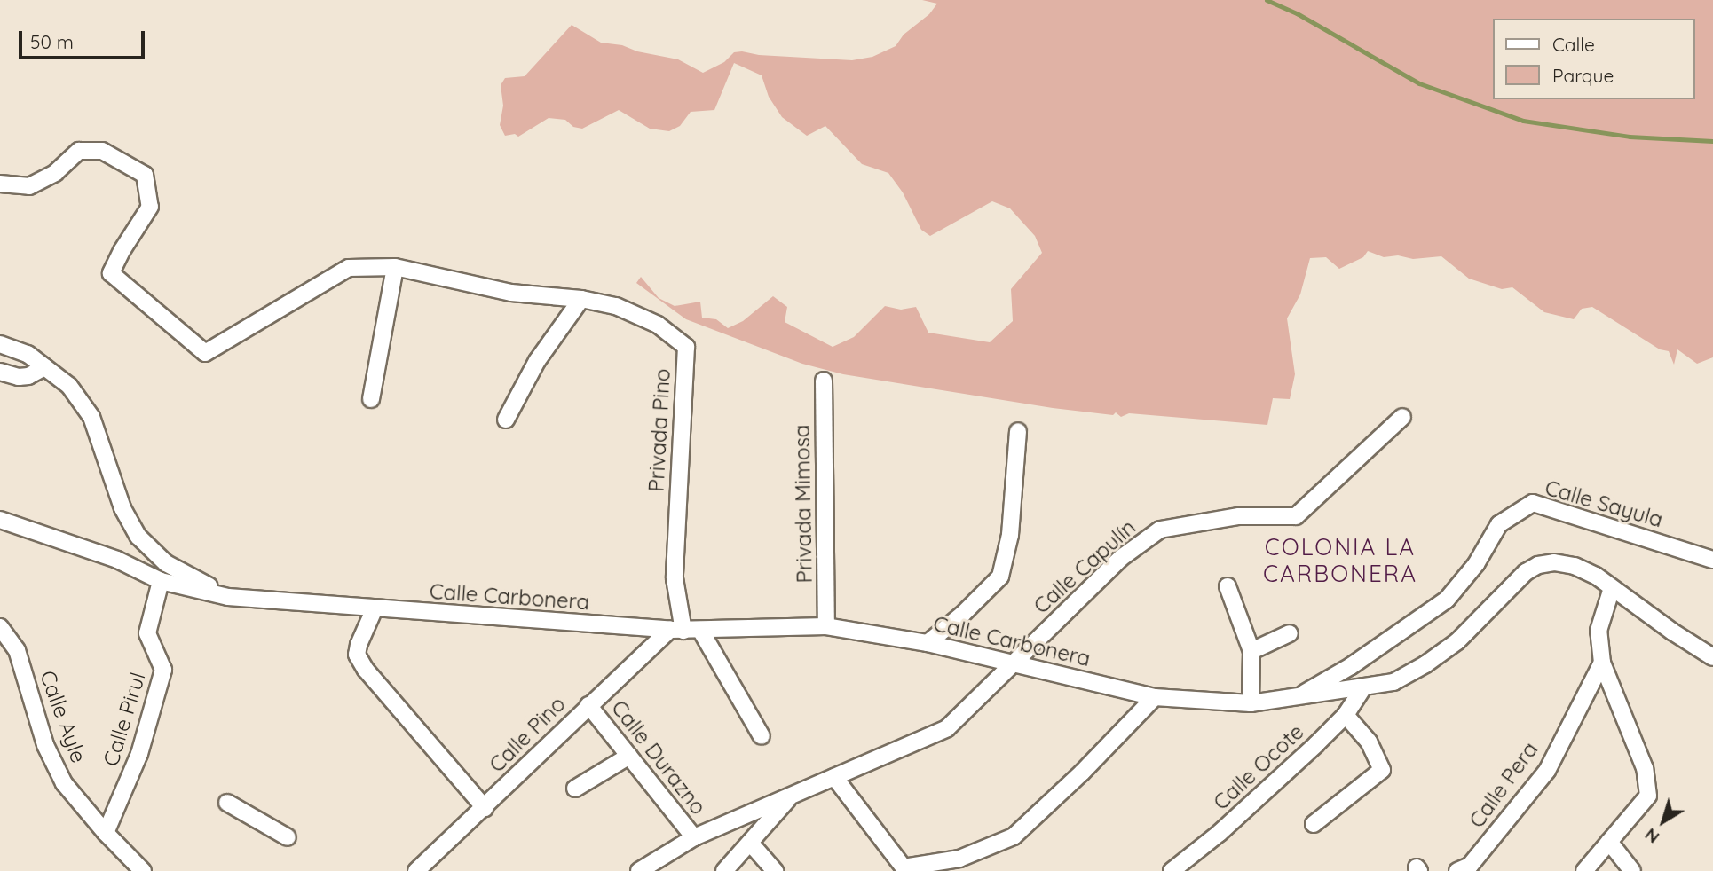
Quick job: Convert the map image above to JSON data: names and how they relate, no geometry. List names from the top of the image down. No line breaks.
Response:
{"streets":{"street":["Privada Pino","Privada Mimosa","Calle Sayula","Calle Capulín","Calle Carbonera","Calle Ayle","Calle Pirul","Calle Pino","Calle Durazno","Calle Ocote","Calle Pera"]},"crossings":[["Privada Pino","Calle Carbonera"],["Privada Pino","Calle Pino"],["Privada Mimosa","Calle Carbonera"],["Calle Sayula","Calle Carbonera"],["Calle Capulín","Calle Carbonera"],["Calle Capulín","Calle Durazno"],["Calle Carbonera","Calle Pirul"],["Calle Carbonera","Calle Pino"],["Calle Carbonera","Calle Ocote"],["Calle Ayle","Calle Pirul"],["Calle Pino","Calle Durazno"]],"districts":["COLONIA LA CARBONERA"],"legend":["Calle","Parque"],"scale_bar":"50 m","north":"bottom left"}
